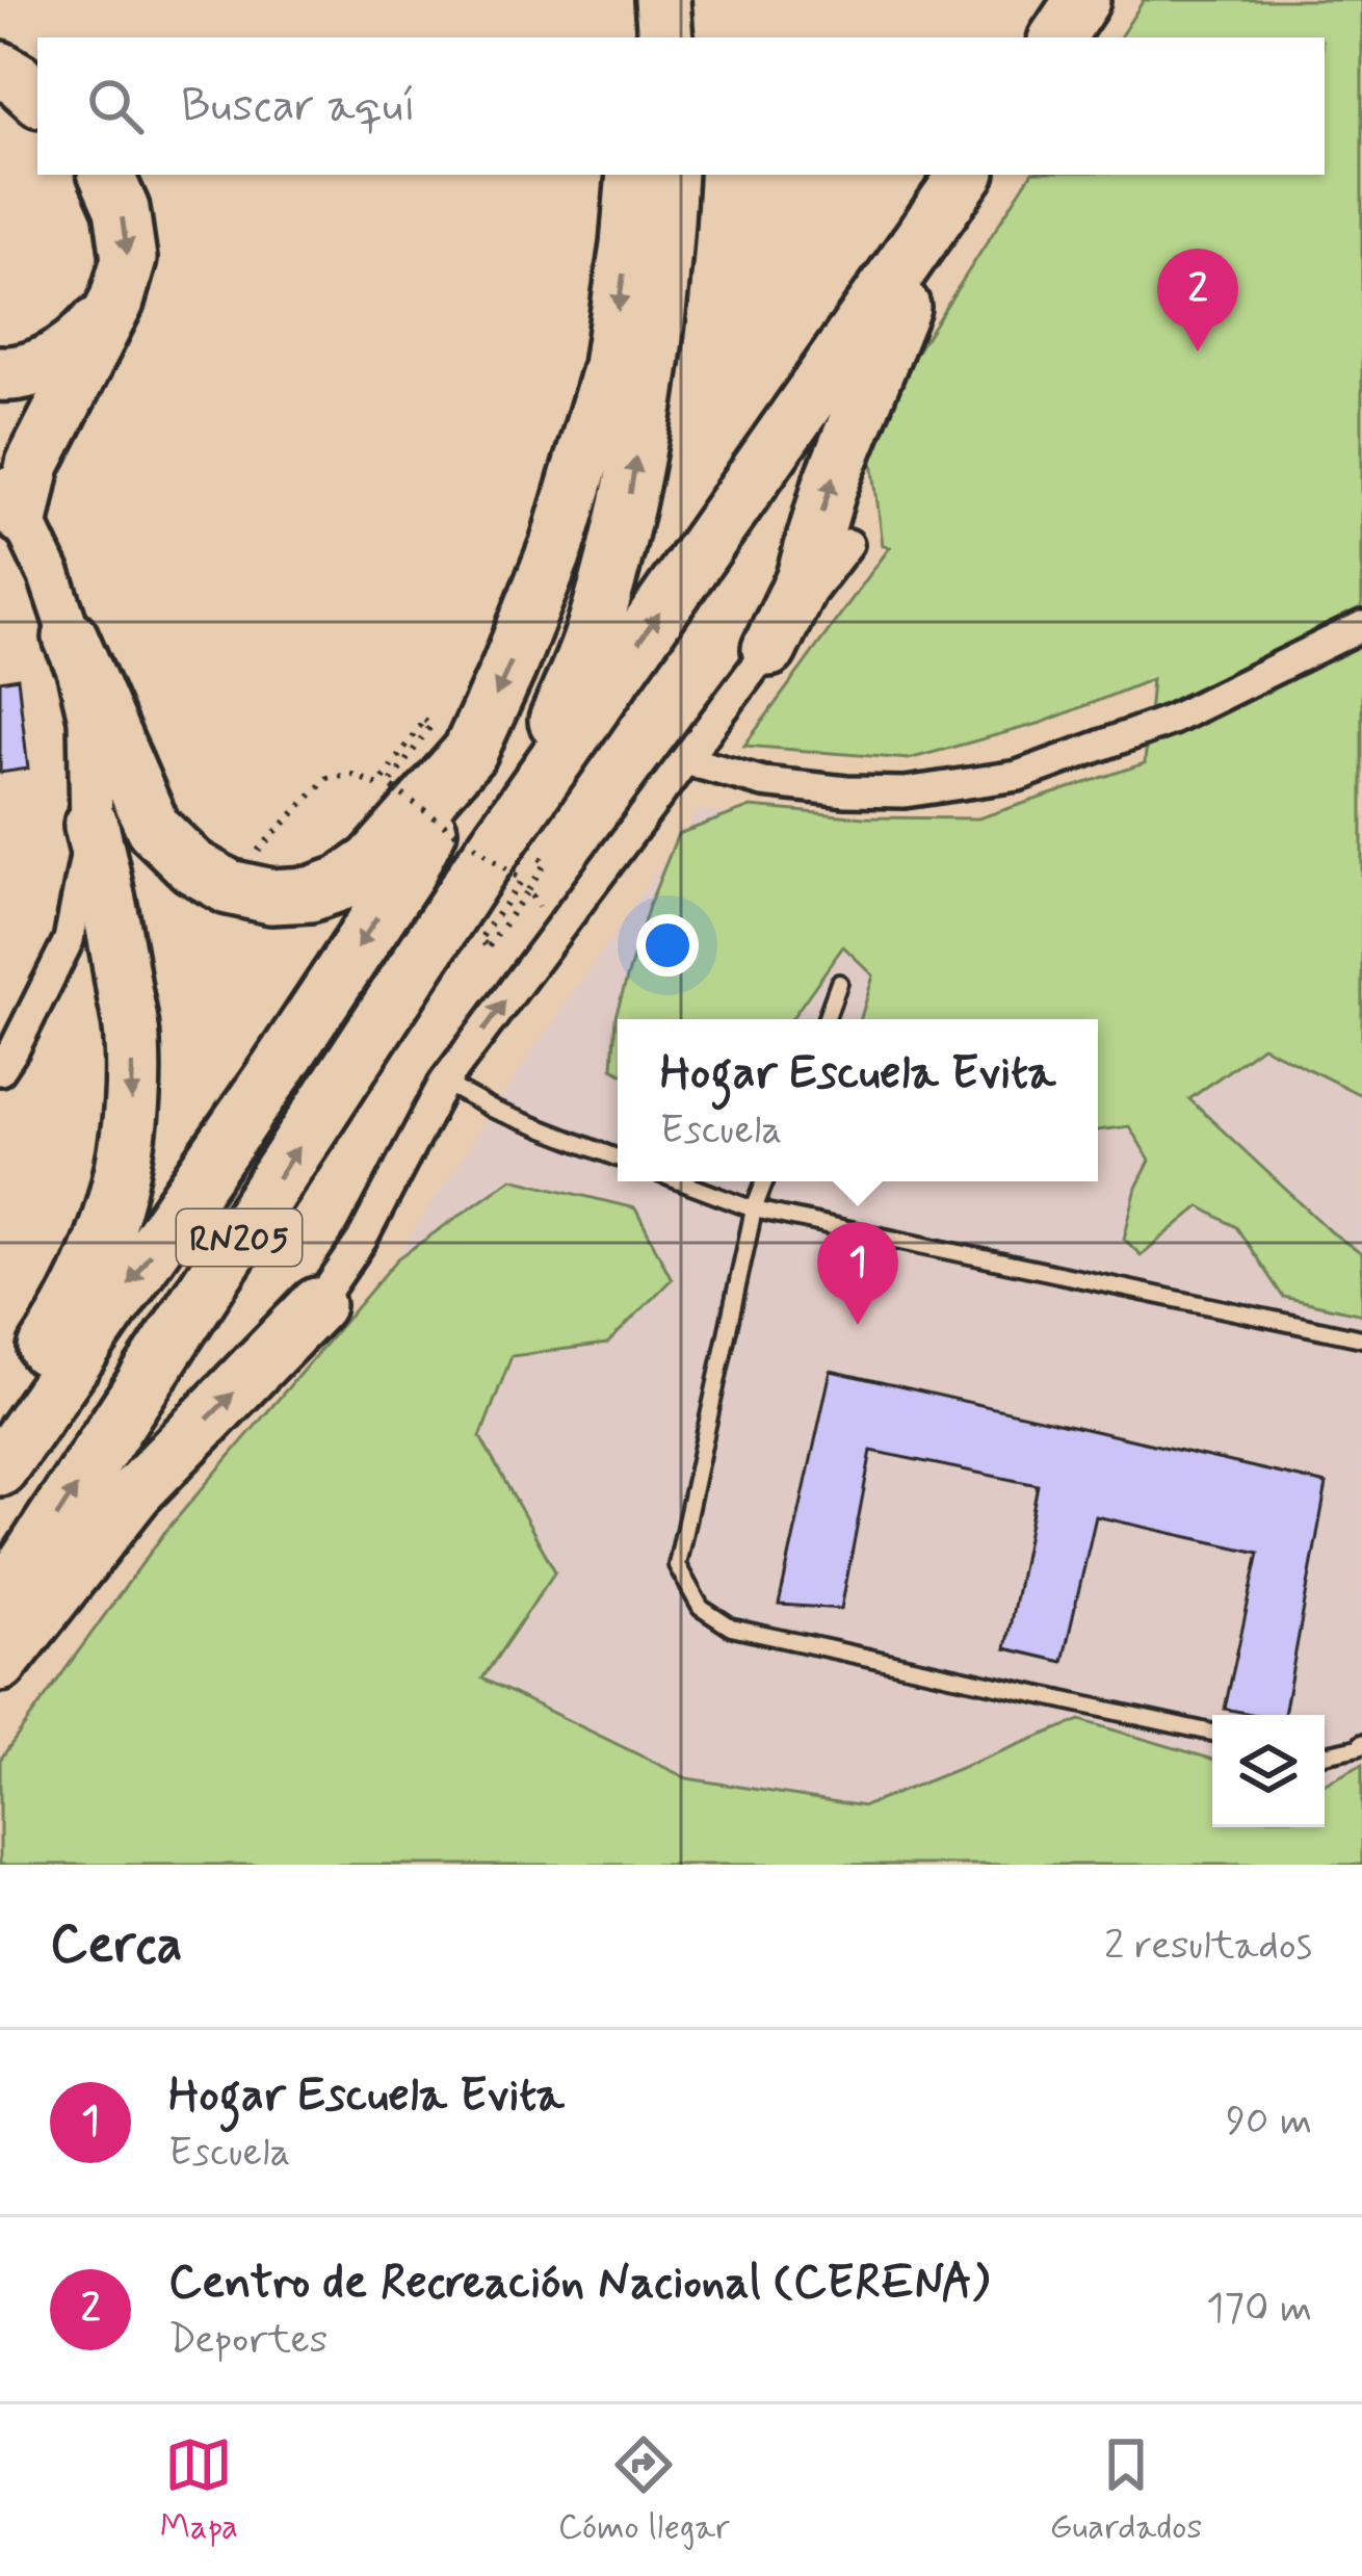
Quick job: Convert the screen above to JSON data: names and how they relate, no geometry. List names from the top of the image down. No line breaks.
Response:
{"streets":{"highway":["RN205"]},"page":{"search":"Buscar aquí","pins":["2","1"],"popup":["Hogar Escuela Evita","Escuela"],"heading":["Cerca","2 resultados"],"list":[{"mark":"1","name":"Hogar Escuela Evita","note":"Escuela","value":"90 m"},{"mark":"2","name":"Centro de Recreación Nacional (CERENA)","note":"Deportes","value":"170 m"}],"nav":["Mapa","Cómo llegar","Guardados"]}}
